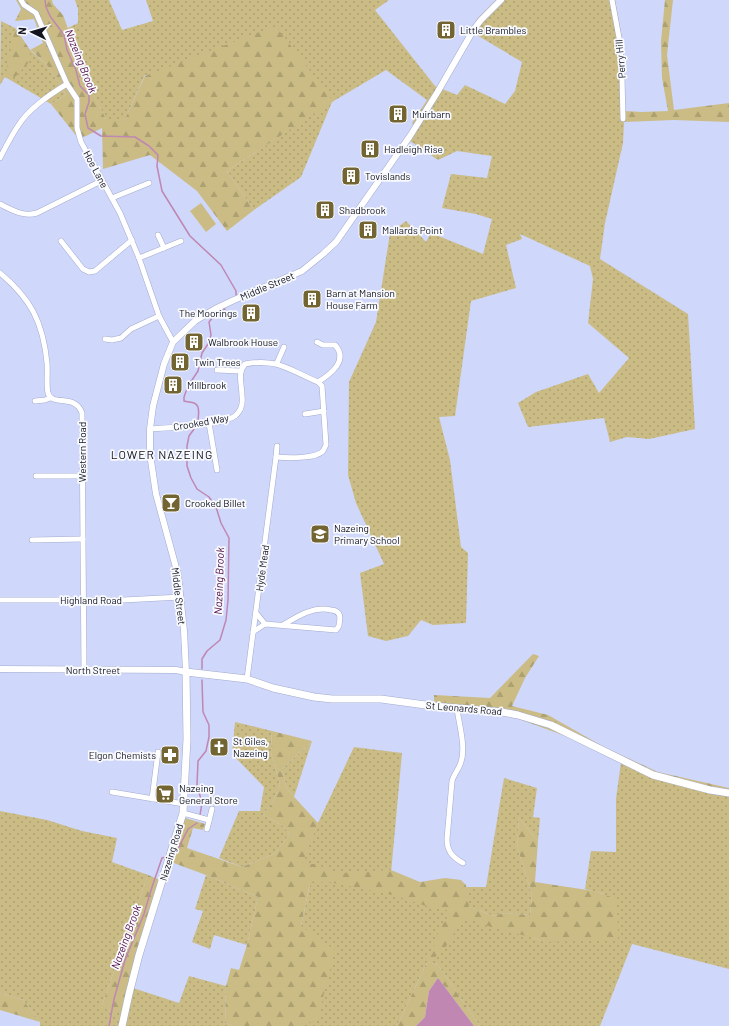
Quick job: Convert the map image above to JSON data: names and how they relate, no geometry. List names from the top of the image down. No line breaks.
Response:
{"streets":{"main road":["St Leonards Road","Nazeing Road"],"street":["Perry Hill","Hoe Lane","Middle Street","Crooked Way","Western Road","Hyde Mead","Highland Road","North Street"]},"crossings":[["Hoe Lane","Middle Street"],["Middle Street","Crooked Way"],["Middle Street","Highland Road"],["Middle Street","North Street"],["Middle Street","St Leonards Road"],["Middle Street","Nazeing Road"],["Western Road","Highland Road"],["Western Road","North Street"],["Hyde Mead","St Leonards Road"],["North Street","St Leonards Road"],["North Street","Nazeing Road"],["St Leonards Road","Nazeing Road"]],"districts":["LOWER NAZEING"],"water":["Nazeing Brook"],"places":{"building":["Little Brambles","Muirbarn","Hadleigh Rise","Tovislands","Shadbrook","Mallards Point","Barn at Mansion House Farm","The Moorings","Walbrook House","Twin Trees","Millbrook"],"bar":["Crooked Billet"],"school or university":["Nazeing Primary School"],"church":["St Giles, Nazeing"],"pharmacy":["Elgon Chemists"],"supermarket":["Nazeing General Store"]},"north":"left"}
